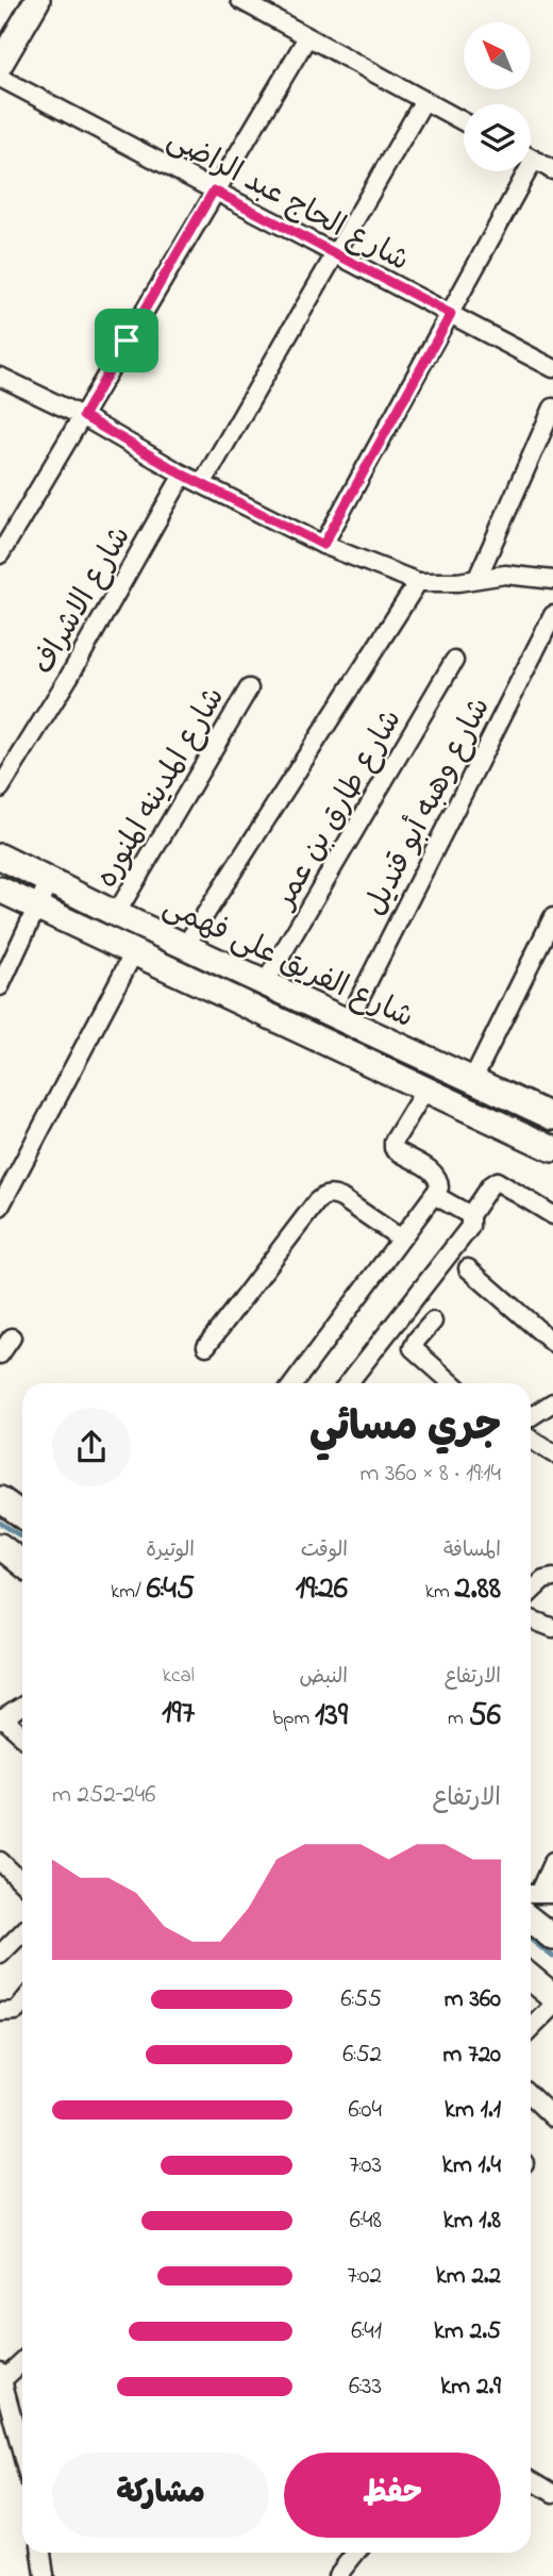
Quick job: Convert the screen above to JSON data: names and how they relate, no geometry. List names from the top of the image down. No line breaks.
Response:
{"streets":{"street":["شارع الحاج عبد الراضى","شارع الاشراف","شارع المدينه المنوره","شارع وهبه أبو قنديل","شارع طارق بن عمر","شارع الفريق على فهمى"]},"crossings":[["شارع المدينه المنوره","شارع الفريق على فهمى"],["شارع وهبه أبو قنديل","شارع الفريق على فهمى"],["شارع طارق بن عمر","شارع الفريق على فهمى"]],"north":"top left","page":{"heading":["جري مسائي","19:14 · 8 × 360 m"],"stats":[["المسافة","2.88 km"],["الوقت","19:26"],["الوتيرة","6:45 /km"],["الارتفاع","56 m"],["النبض","139 bpm"],["kcal","197"]],"chart":["الارتفاع","246–252 m"],"list":[{"name":"360 m","note":"6:55"},{"name":"720 m","note":"6:52"},{"name":"1.1 km","note":"6:04"},{"name":"1.4 km","note":"7:03"},{"name":"1.8 km","note":"6:48"},{"name":"2.2 km","note":"7:02"},{"name":"2.5 km","note":"6:41"},{"name":"2.9 km","note":"6:33"}],"buttons":["حفظ","مشاركة"]}}
